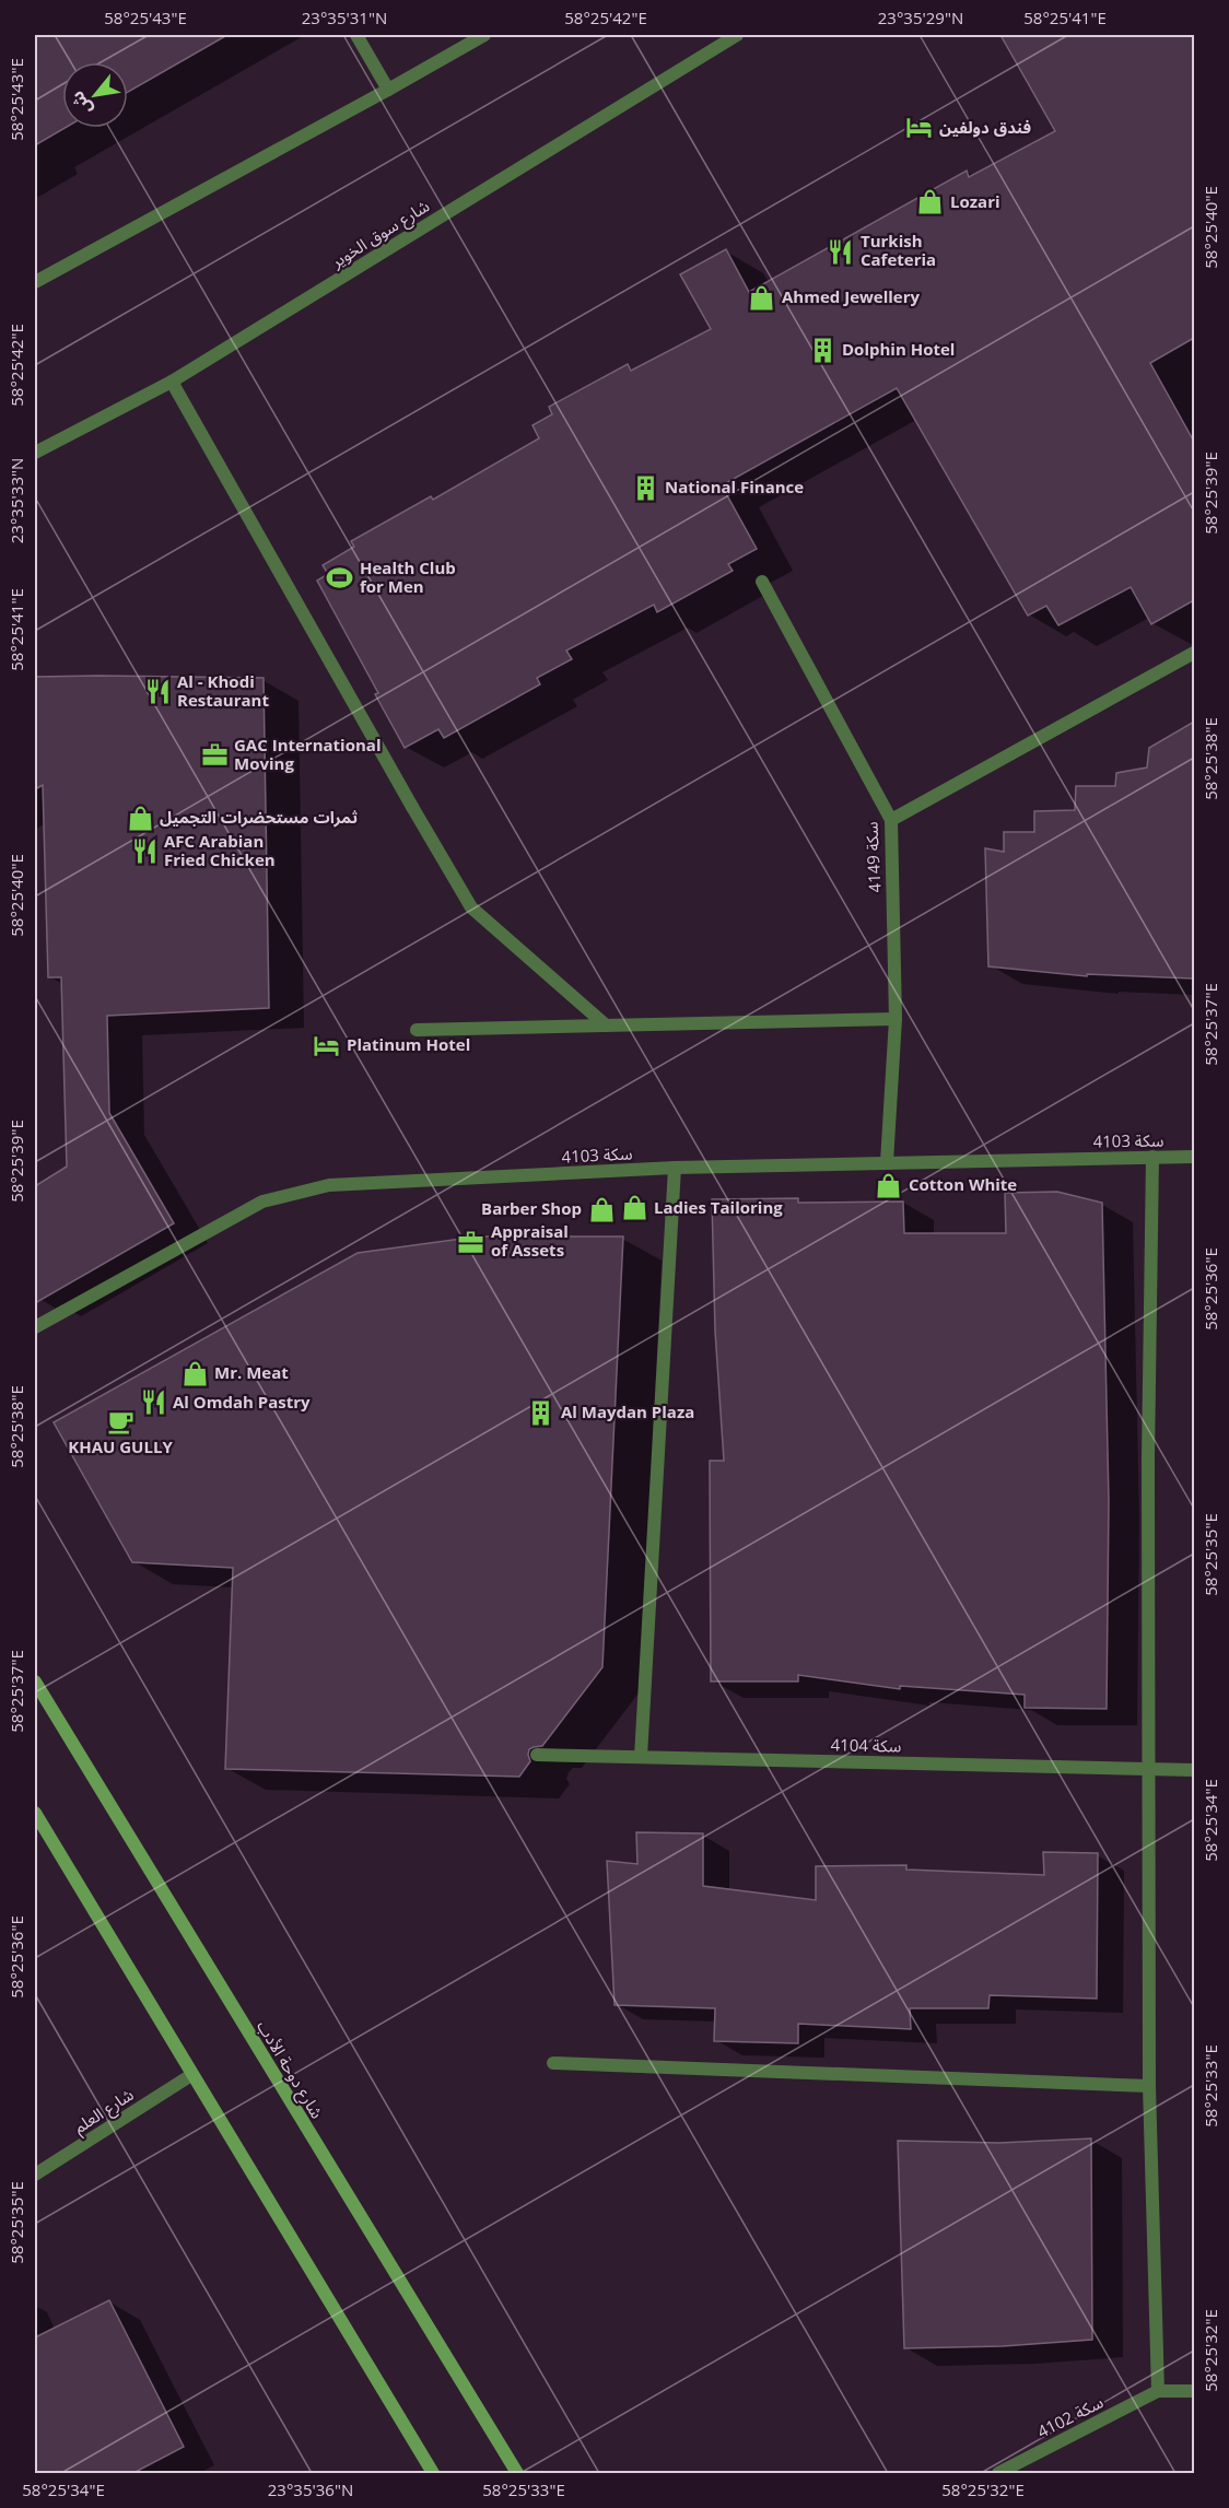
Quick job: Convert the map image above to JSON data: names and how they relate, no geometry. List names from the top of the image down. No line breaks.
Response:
{"streets":{"main road":["شارع دوحة الأدب"],"street":["شارع سوق الخوير","سكة 4149","سكة 4103","سكة 4104","شارع العلم","سكة 4102"]},"crossings":[["سكة 4149","سكة 4103"]],"places":{"hotel":["فندق دولفين","Platinum Hotel"],"shop":["Lozari","Ahmed Jewellery","ثمرات مستحضرات التجميل","Cotton White","Ladies Tailoring","Barber Shop","Mr. Meat"],"restaurant":["Turkish Cafeteria","Al - Khodi Restaurant","AFC Arabian Fried Chicken","Al Omdah Pastry"],"building":["Dolphin Hotel","National Finance","Al Maydan Plaza"],"sports":["Health Club for Men"],"office":["GAC International Moving","Appraisal of Assets"],"cafe":["KHAU GULLY"]},"north":"bottom left","coordinates":["58°25'43\"E","23°35'31\"N","58°25'42\"E","23°35'29\"N","58°25'41\"E","58°25'40\"E","58°25'39\"E","23°35'33\"N","58°25'38\"E","58°25'37\"E","58°25'36\"E","58°25'35\"E","58°25'34\"E","58°25'33\"E","58°25'32\"E","23°35'36\"N"]}
